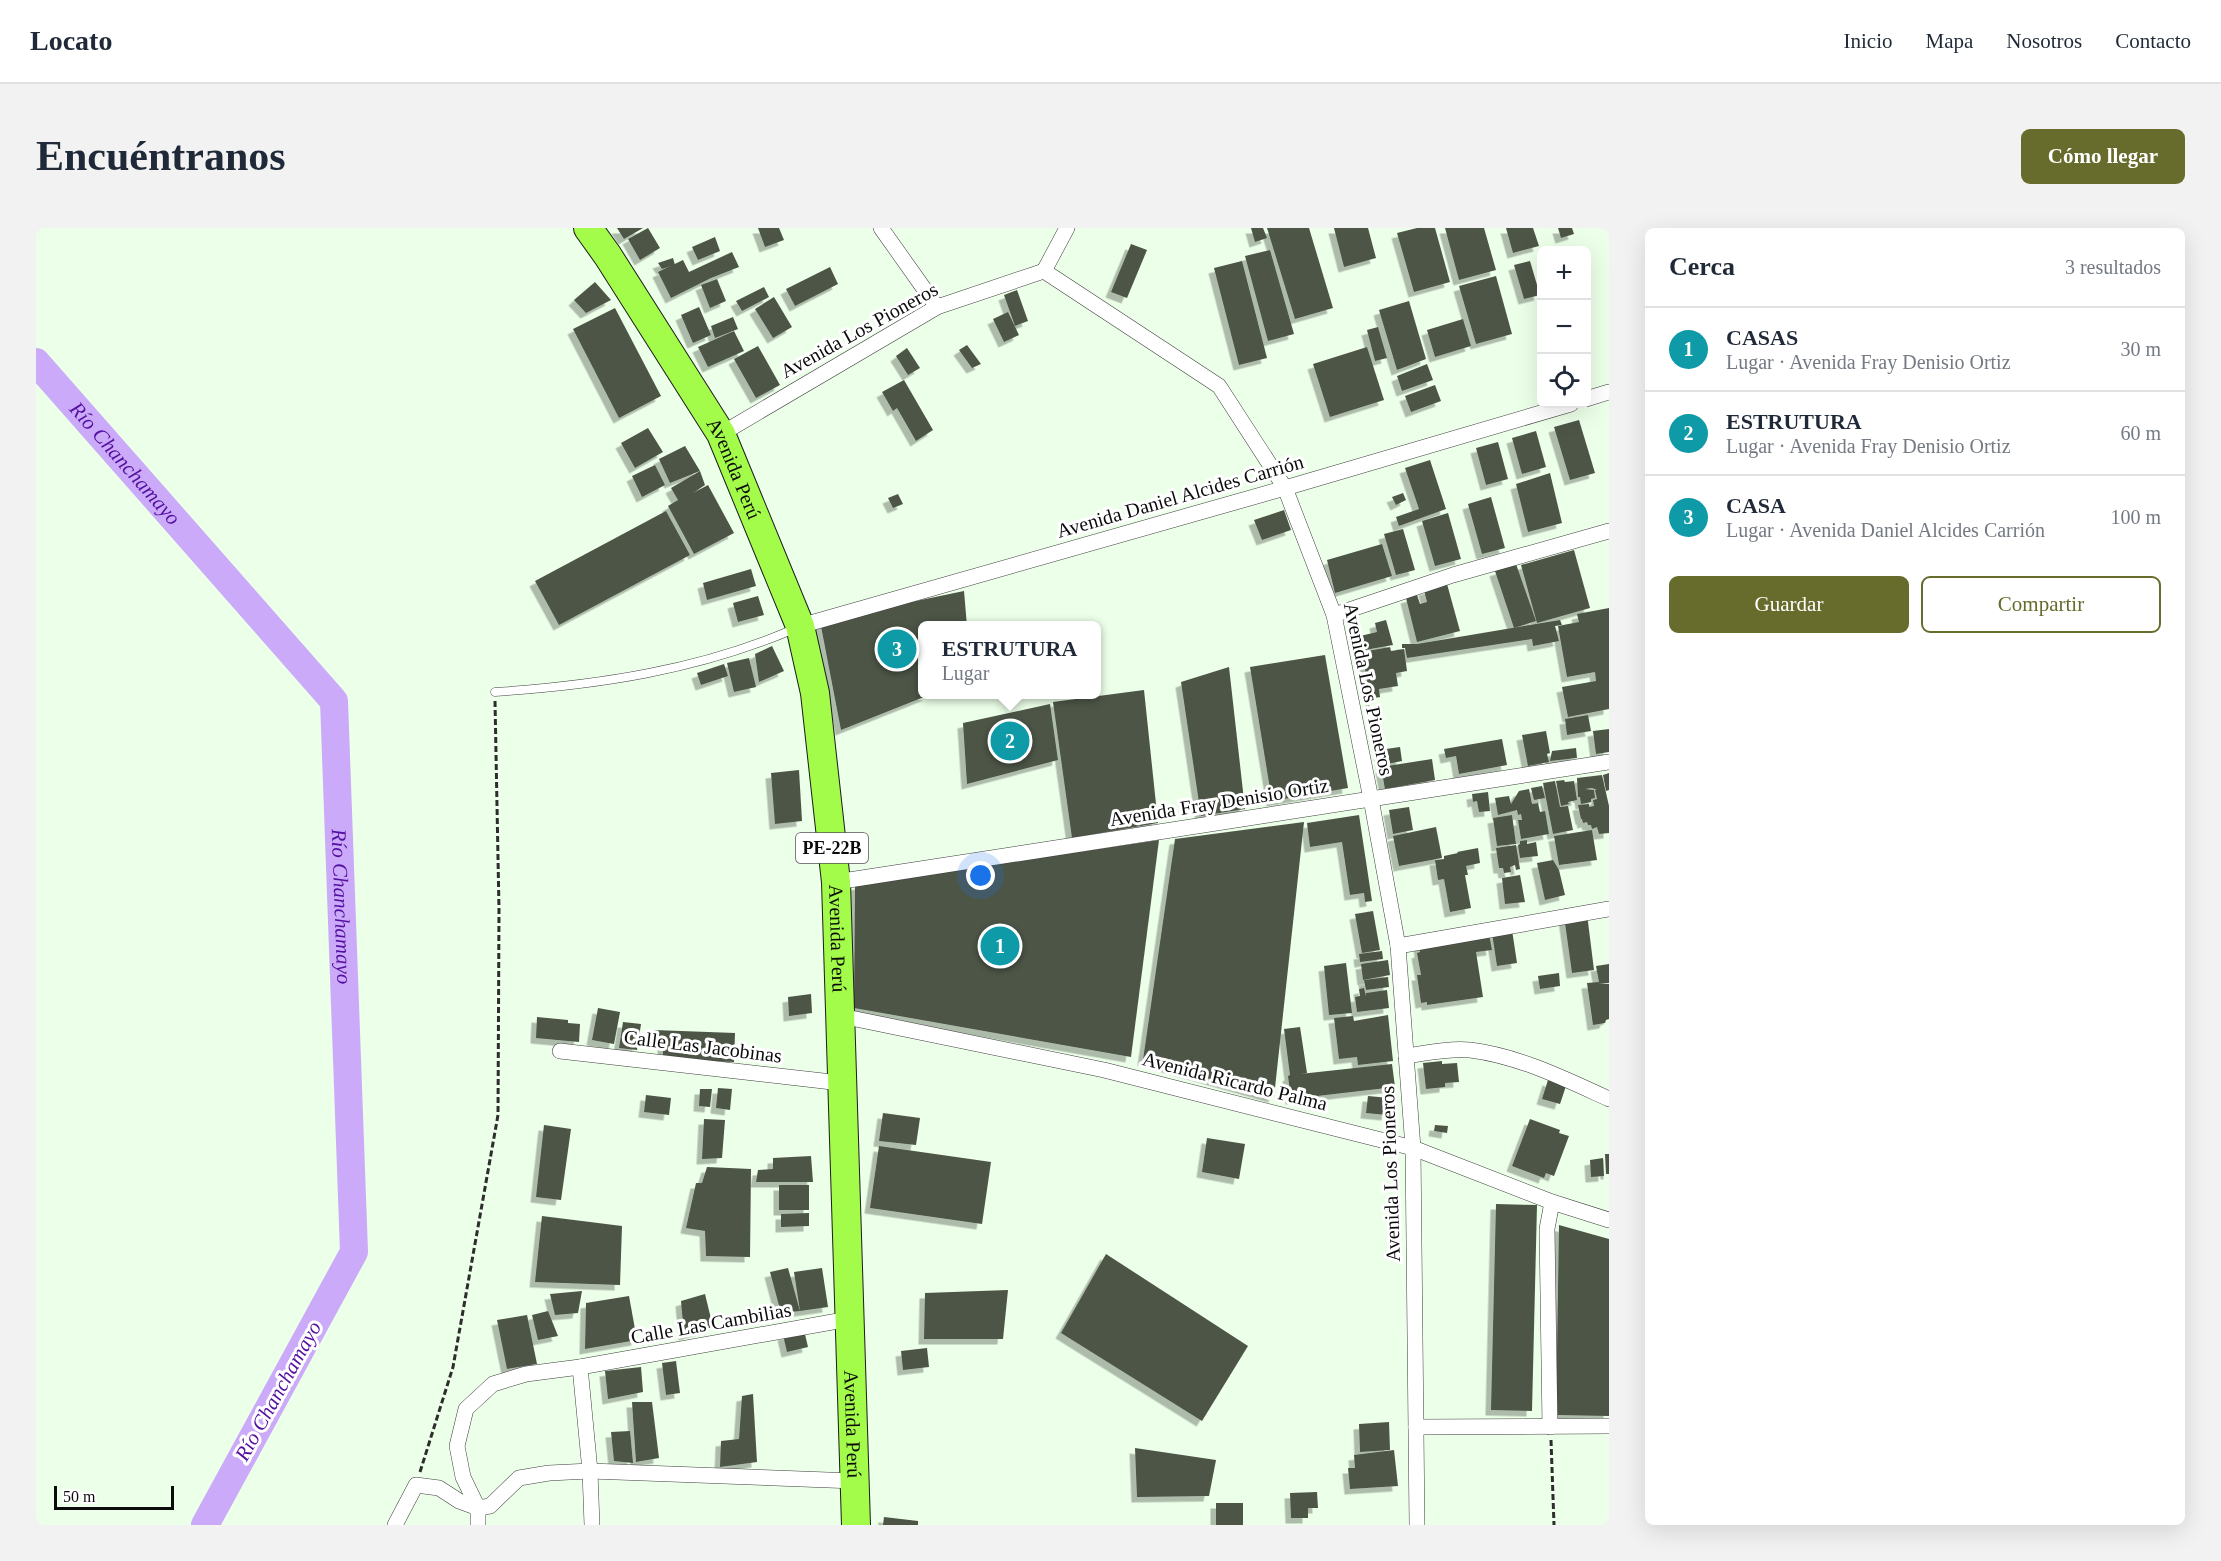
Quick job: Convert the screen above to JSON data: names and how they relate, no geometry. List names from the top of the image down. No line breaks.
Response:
{"streets":{"highway":["Avenida Perú","PE-22B"],"street":["Avenida Los Pioneros","Avenida Daniel Alcides Carrión","Avenida Fray Denisio Ortiz","Calle Las Jacobinas","Avenida Ricardo Palma","Calle Las Cambilias"]},"crossings":[["Avenida Los Pioneros","Avenida Perú"],["Avenida Los Pioneros","Avenida Daniel Alcides Carrión"],["Avenida Los Pioneros","Avenida Fray Denisio Ortiz"],["Avenida Los Pioneros","Avenida Ricardo Palma"],["Avenida Perú","Avenida Daniel Alcides Carrión"],["Avenida Perú","Avenida Fray Denisio Ortiz"],["Avenida Perú","Calle Las Jacobinas"],["Avenida Perú","Avenida Ricardo Palma"],["Avenida Perú","Calle Las Cambilias"]],"water":["Río Chanchamayo"],"scale_bar":"50 m","page":{"header":"Locato","nav":["Inicio","Mapa","Nosotros","Contacto"],"buttons":["Cómo llegar",["Guardar","Compartir"]],"title":"Encuéntranos","heading":["Cerca","3 resultados"],"map_buttons":["+","−"],"list":[{"mark":"1","name":"CASAS","note":"Lugar · Avenida Fray Denisio Ortiz","value":"30 m"},{"mark":"2","name":"ESTRUTURA","note":"Lugar · Avenida Fray Denisio Ortiz","value":"60 m"},{"mark":"3","name":"CASA","note":"Lugar · Avenida Daniel Alcides Carrión","value":"100 m"}],"popup":["ESTRUTURA","Lugar"],"pins":["3","2","1"],"scale":"50 m"}}
